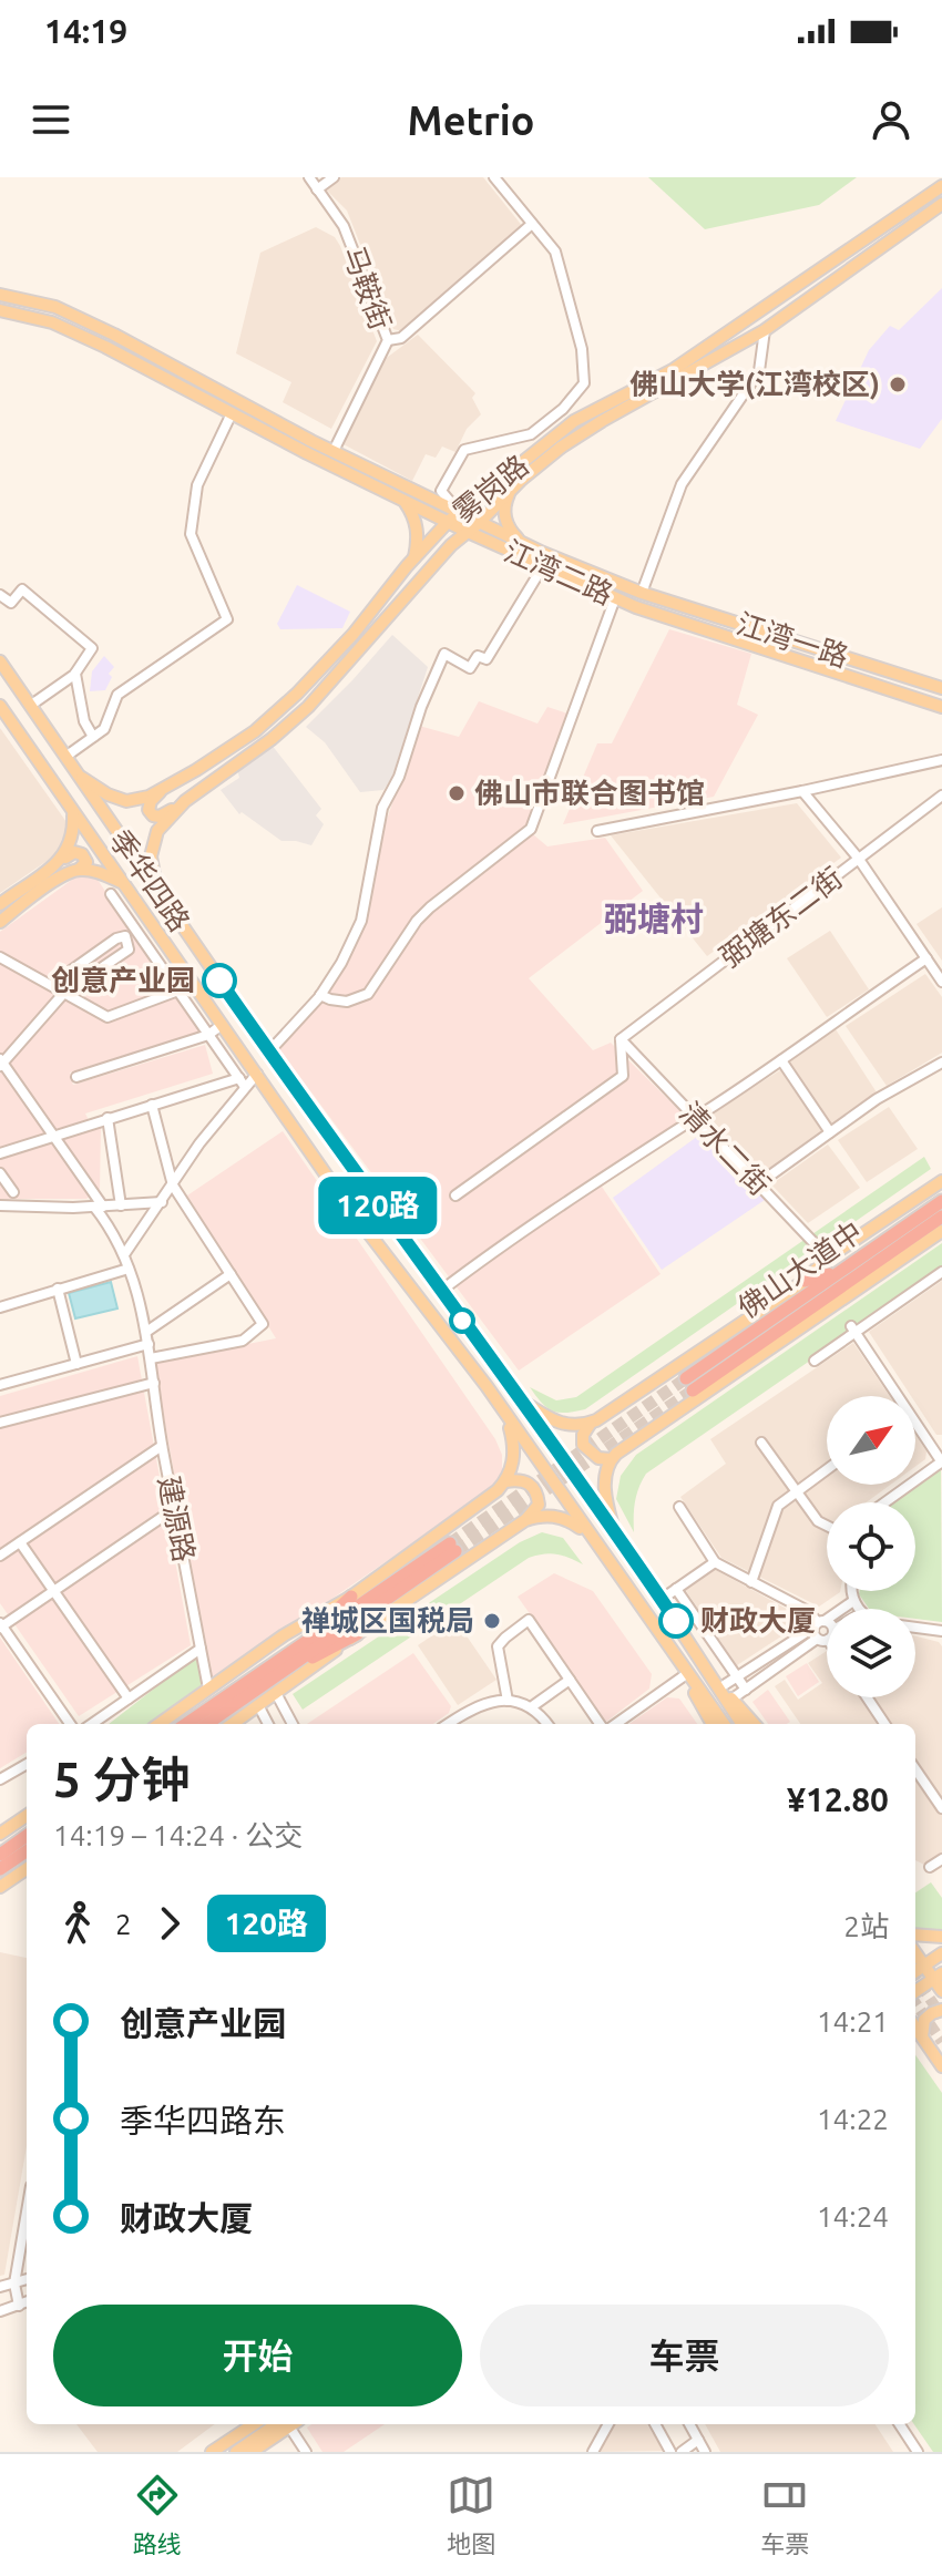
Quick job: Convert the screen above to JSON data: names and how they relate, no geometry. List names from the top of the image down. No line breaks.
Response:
{"streets":{"highway":["佛山大道中"],"main road":["雾岗路","江湾二路","江湾一路","季华四路"],"street":["马鞍街","弼塘东二街","清水二街","建源路"]},"crossings":[["马鞍街","江湾二路"],["雾岗路","江湾二路"],["雾岗路","季华四路"],["江湾二路","江湾一路"],["弼塘东二街","清水二街"]],"districts":["弼塘村"],"places":["佛山大学(江湾校区)","佛山市联合图书馆","创意产业园","禅城区国税局","财政大厦"],"lines":["bus line 120路"],"north":"top right","page":{"status":"14:19","header":"Metrio","on_map":"120路","heading":["5 分钟","14:19 – 14:24 · 公交","¥12.80"],"legs":["2","120路","2站"],"list":[{"name":"创意产业园","value":"14:21"},{"name":"季华四路东","value":"14:22"},{"name":"财政大厦","value":"14:24"}],"buttons":["开始","车票"],"tabs":["路线","地图","车票"]}}
